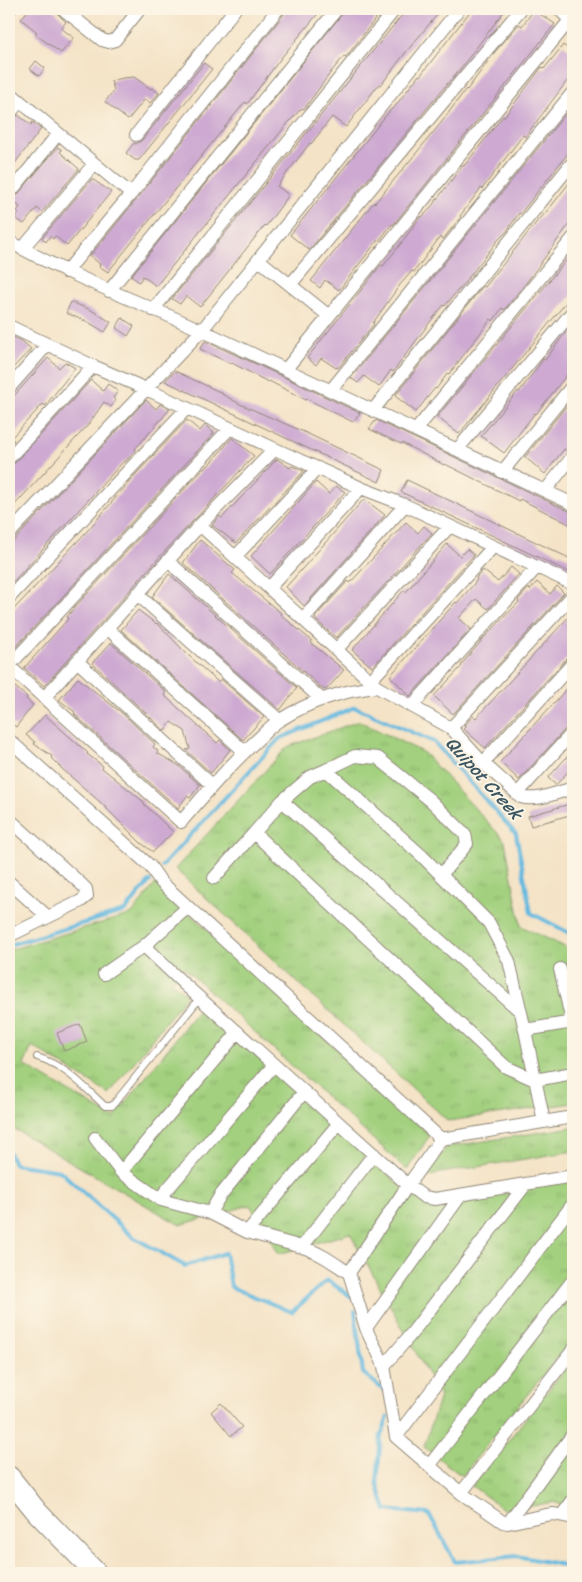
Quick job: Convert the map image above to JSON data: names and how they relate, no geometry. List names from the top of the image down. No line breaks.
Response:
{"water":["Quipot Creek"]}
